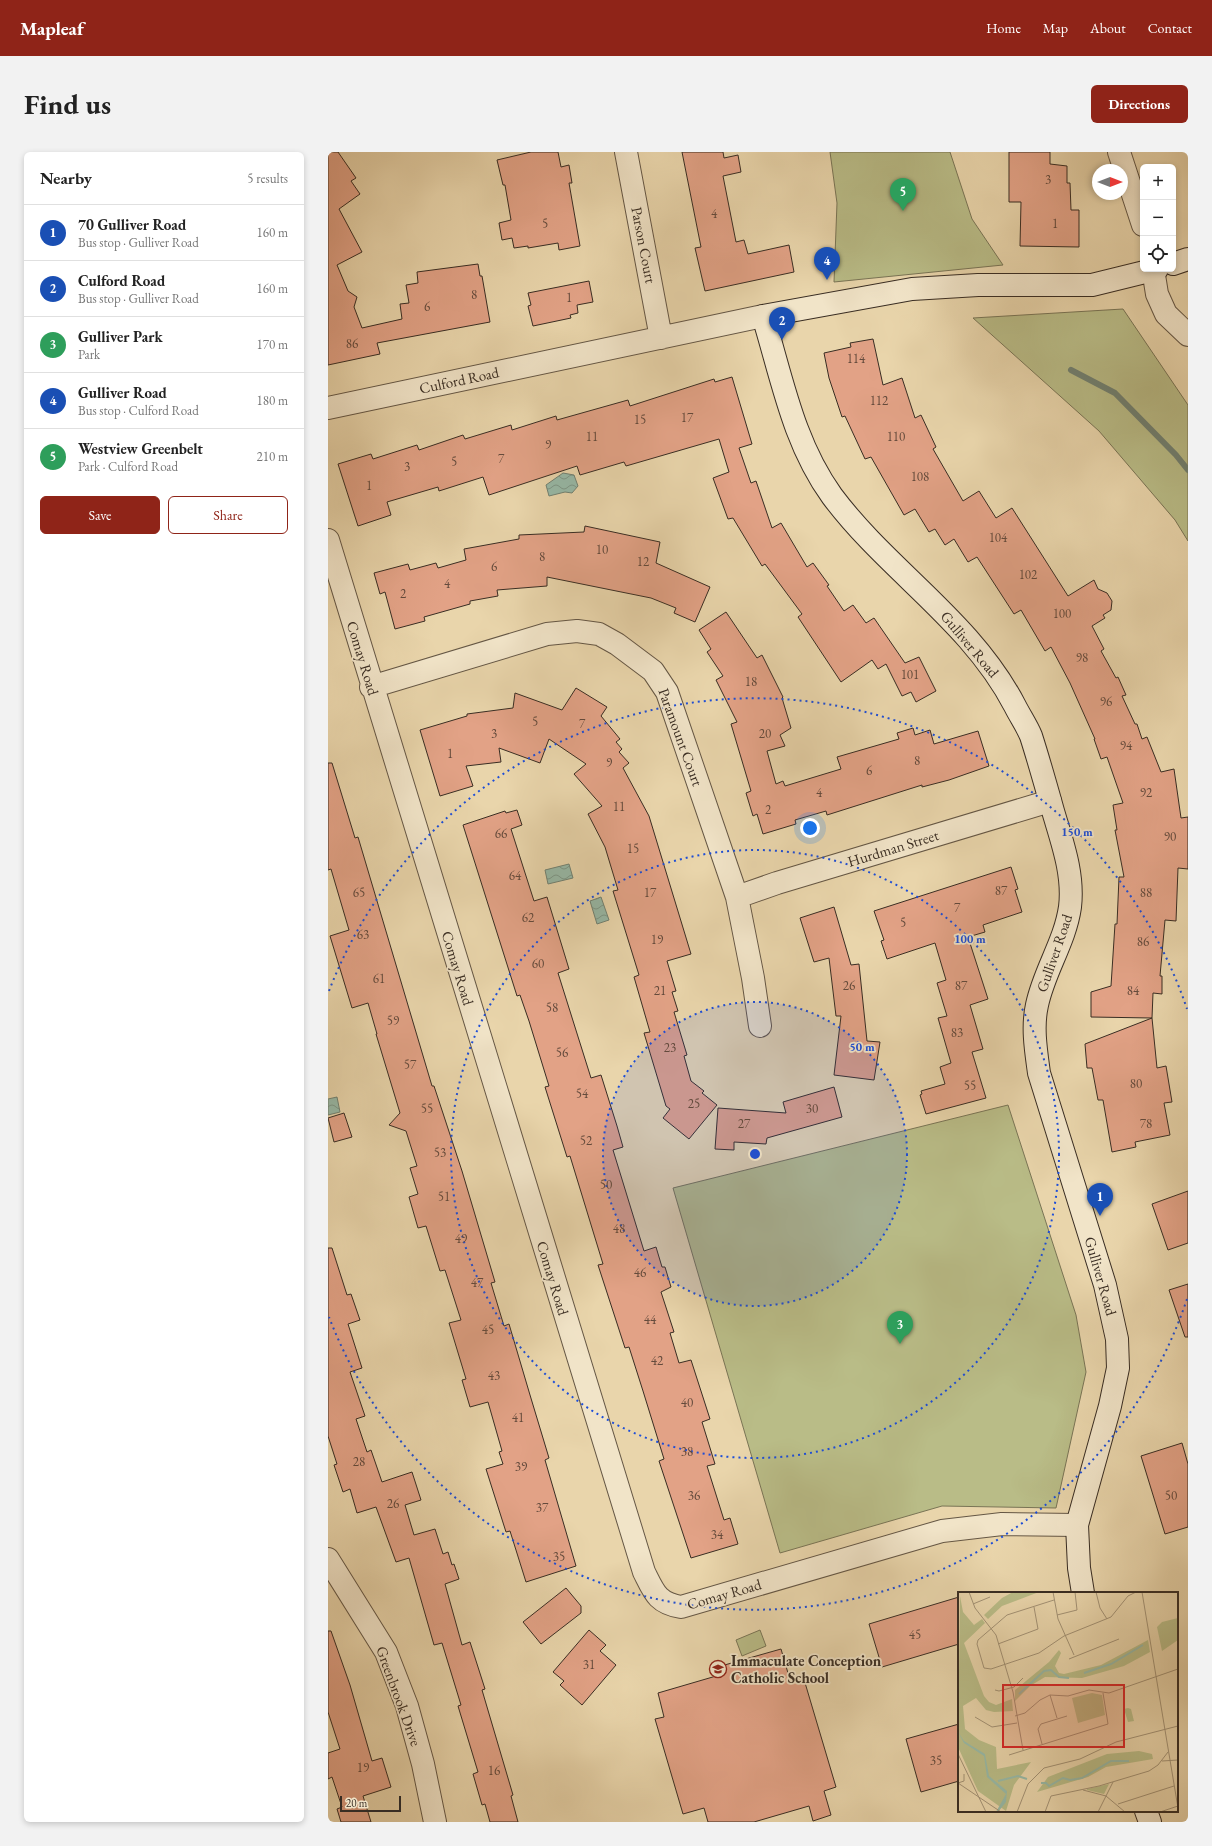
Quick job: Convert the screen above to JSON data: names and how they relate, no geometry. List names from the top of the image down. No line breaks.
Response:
{"streets":{"street":["Parson Court","Culford Road","Gulliver Road","Comay Road","Paramount Court","Hurdman Street","Greenbrook Drive"]},"crossings":[["Parson Court","Culford Road"],["Culford Road","Gulliver Road"],["Gulliver Road","Comay Road"],["Gulliver Road","Hurdman Street"],["Comay Road","Paramount Court"],["Paramount Court","Hurdman Street"]],"places":{"school or university":["Immaculate Conception Catholic School"]},"house_numbers":["3","4","5","1","8","1","6","86","114","112","17","15","11","110","9","7","5","3","108","1","104","10","8","12","6","102","4","2","100","98","101","18","96","5","7","3","20","94","1","8","9","6","4","92","11","2","66","90","15","64","87","65","17","88","7","62","5","63","19","86","60","61","26","87","21","84","58","59","83","23","56","57","80","55","54","25","55","30","27","78","52","53","50","51","48","49","46","47","44","45","42","43","40","41","38","28","39","36","50","26","37","34","35","45","31","35","19","16"],"scale_bar":"20 m","north":"right","page":{"header":"Mapleaf","nav":["Home","Map","About","Contact"],"buttons":["Directions",["Save","Share"]],"title":"Find us","heading":["Nearby","5 results"],"map_buttons":["+","−"],"pins":["5","4","2","1","3"],"list":[{"mark":"1","name":"70 Gulliver Road","note":"Bus stop · Gulliver Road","value":"160 m"},{"mark":"2","name":"Culford Road","note":"Bus stop · Gulliver Road","value":"160 m"},{"mark":"3","name":"Gulliver Park","note":"Park","value":"170 m"},{"mark":"4","name":"Gulliver Road","note":"Bus stop · Culford Road","value":"180 m"},{"mark":"5","name":"Westview Greenbelt","note":"Park · Culford Road","value":"210 m"}],"scale":"20 m"},"rings":["150 m","100 m","50 m"]}
